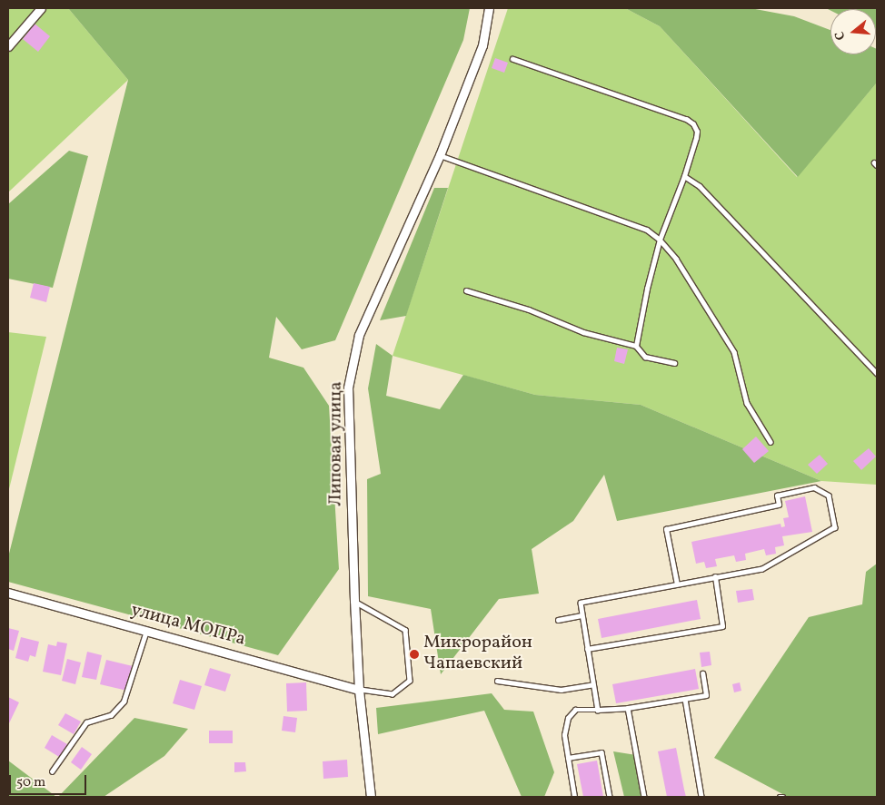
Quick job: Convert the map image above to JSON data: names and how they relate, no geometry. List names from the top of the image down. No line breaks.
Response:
{"streets":{"street":["Липовая улица","улица МОПРа"]},"crossings":[["Липовая улица","улица МОПРа"]],"places":["Микрорайон Чапаевский"],"scale_bar":"50 m","north":"left"}
